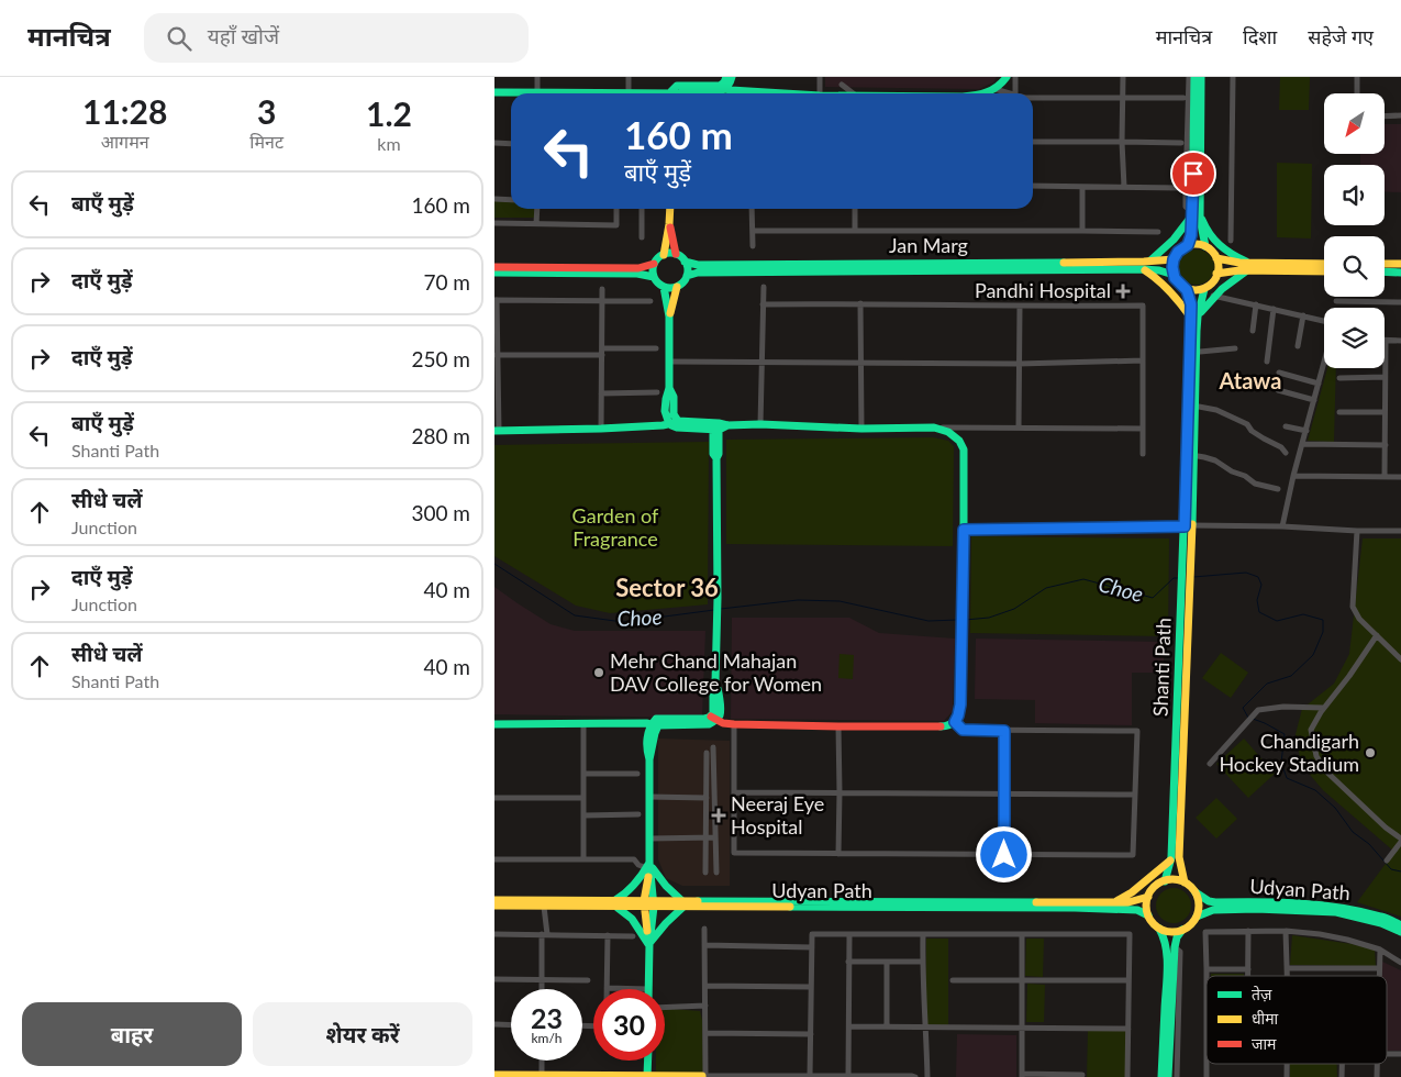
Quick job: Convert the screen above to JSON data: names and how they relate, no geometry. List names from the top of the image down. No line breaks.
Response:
{"streets":{"main road":["Jan Marg","Shanti Path","Udyan Path"]},"crossings":[["Jan Marg","Shanti Path"],["Shanti Path","Udyan Path"]],"districts":["Atawa","Sector 36"],"water":["Choe"],"parks":["Garden of Fragrance"],"places":{"health":["Pandhi Hospital","Neeraj Eye Hospital"],"other":["Mehr Chand Mahajan DAV College for Women","Chandigarh Hockey Stadium"]},"legend":["तेज़","धीमा","जाम"],"north":"bottom left","page":{"header":"मानचित्र","search":"यहाँ खोजें","nav":["मानचित्र","दिशा","सहेजे गए"],"eta":["11:28","आगमन","3","मिनट","1.2","km"],"turn":["160 m","बाएँ मुड़ें"],"list":[{"name":"बाएँ मुड़ें","value":"160 m"},{"name":"दाएँ मुड़ें","value":"70 m"},{"name":"दाएँ मुड़ें","value":"250 m"},{"name":"बाएँ मुड़ें","note":"Shanti Path","value":"280 m"},{"name":"सीधे चलें","note":"Junction","value":"300 m"},{"name":"दाएँ मुड़ें","note":"Junction","value":"40 m"},{"name":"सीधे चलें","note":"Shanti Path","value":"40 m"}],"speed":"23 km/h","limit":"30","buttons":["बाहर","शेयर करें"]}}
